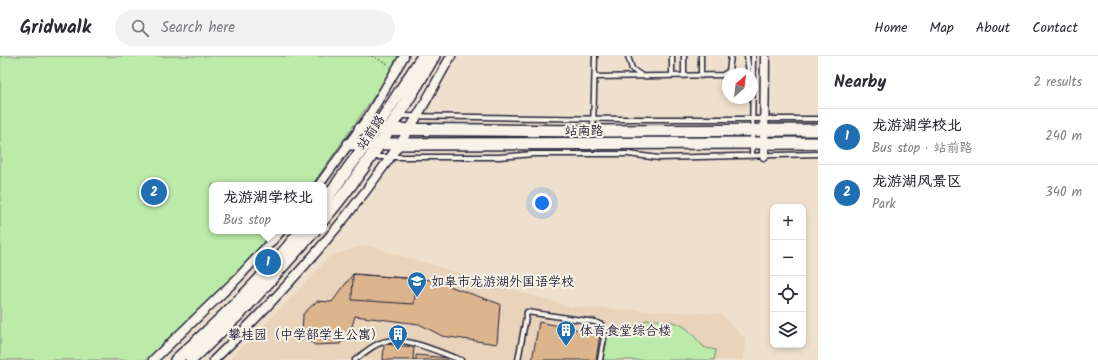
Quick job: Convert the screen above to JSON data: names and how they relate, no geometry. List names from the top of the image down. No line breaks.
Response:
{"streets":{"street":["站南路","站前路"]},"crossings":[["站南路","站前路"]],"places":{"school or university":["如皋市龙游湖外国语学校"],"building":["体育食堂综合楼","攀桂园（中学部学生公寓）"]},"north":"top right","page":{"header":"Gridwalk","search":"Search here","nav":["Home","Map","About","Contact"],"heading":["Nearby","2 results"],"list":[{"mark":"1","name":"龙游湖学校北","note":"Bus stop · 站前路","value":"240 m"},{"mark":"2","name":"龙游湖风景区","note":"Park","value":"340 m"}],"pins":["2","1"],"popup":["龙游湖学校北","Bus stop"],"map_buttons":["+","−"]}}
